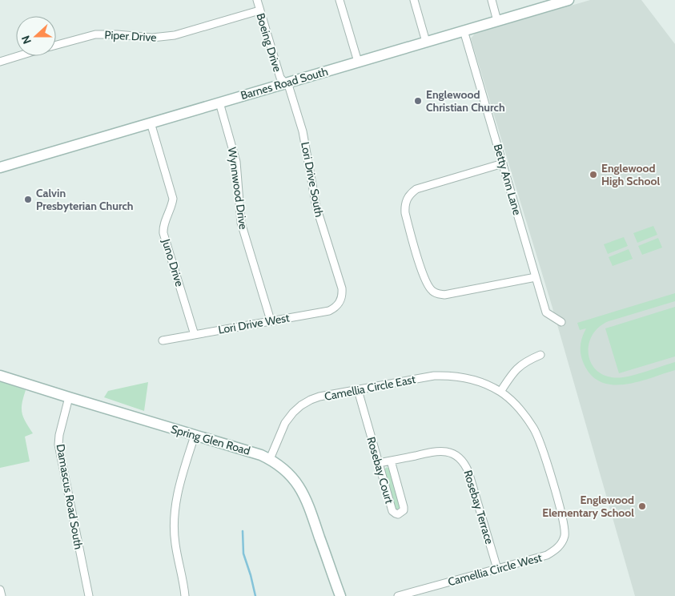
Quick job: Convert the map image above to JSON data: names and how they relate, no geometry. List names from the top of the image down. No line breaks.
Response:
{"streets":{"street":["Piper Drive","Boeing Drive","Barnes Road South","Lori Drive South","Betty Ann Lane","Wynnwood Drive","Juno Drive","Lori Drive West","Camellia Circle East","Spring Glen Road","Rosebay Court","Damascus Road South","Rosebay Terrace","Camellia Circle West"]},"crossings":[["Piper Drive","Boeing Drive"],["Boeing Drive","Barnes Road South"],["Boeing Drive","Lori Drive South"],["Barnes Road South","Lori Drive South"],["Barnes Road South","Betty Ann Lane"],["Barnes Road South","Wynnwood Drive"],["Barnes Road South","Juno Drive"],["Lori Drive South","Lori Drive West"],["Wynnwood Drive","Lori Drive West"],["Juno Drive","Lori Drive West"],["Camellia Circle East","Spring Glen Road"],["Camellia Circle East","Rosebay Court"],["Camellia Circle East","Camellia Circle West"],["Spring Glen Road","Damascus Road South"],["Rosebay Court","Rosebay Terrace"],["Rosebay Terrace","Camellia Circle West"]],"places":["Englewood Christian Church","Englewood High School","Calvin Presbyterian Church","Englewood Elementary School"],"north":"left"}
